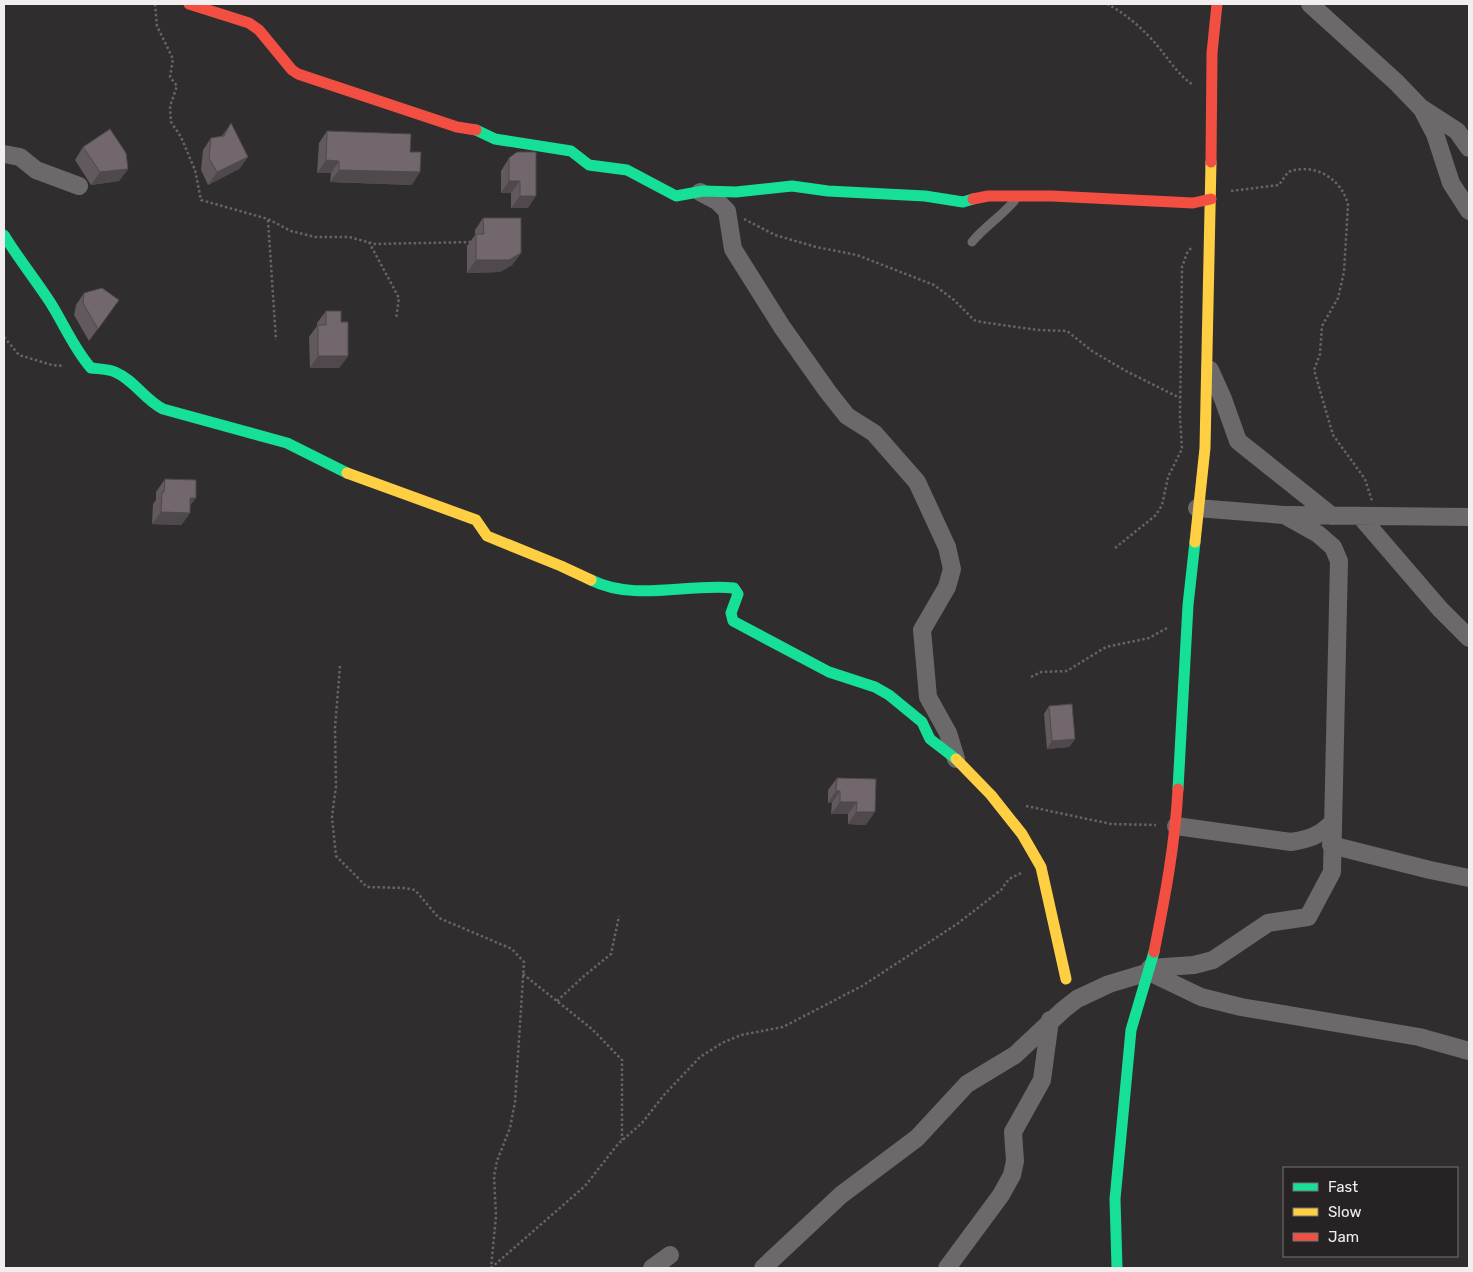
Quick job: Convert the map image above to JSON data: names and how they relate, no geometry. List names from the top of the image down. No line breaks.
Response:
{"legend":["Fast","Slow","Jam"]}
